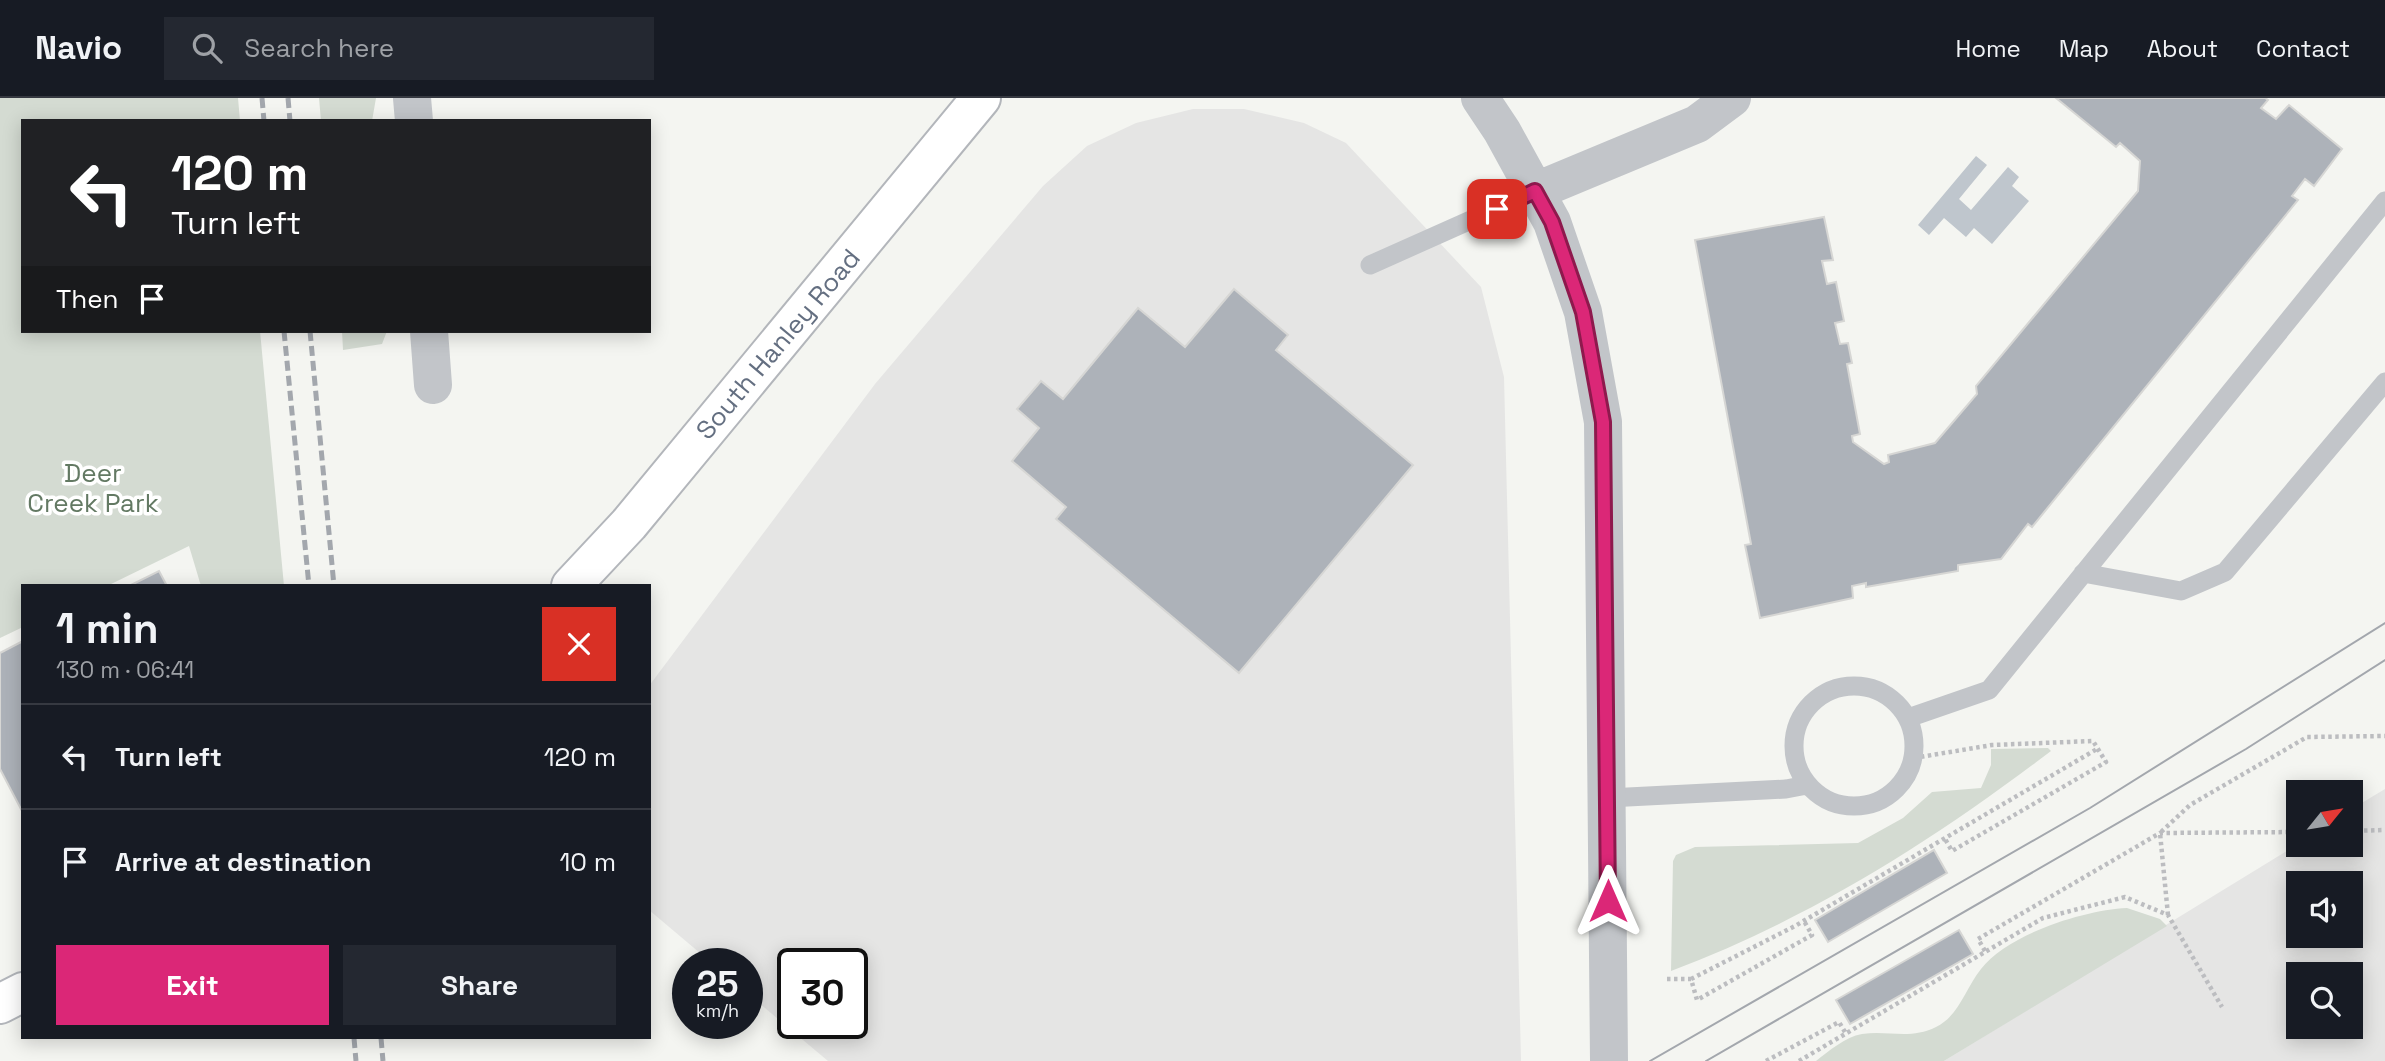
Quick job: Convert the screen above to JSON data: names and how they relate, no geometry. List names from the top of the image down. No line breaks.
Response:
{"streets":{"main road":["South Hanley Road"]},"parks":["Deer Creek Park"],"north":"top right","page":{"header":"Navio","search":"Search here","nav":["Home","Map","About","Contact"],"turn":["120 m","Turn left"],"then":"Then","heading":["1 min","130 m · 06:41"],"list":[{"name":"Turn left","value":"120 m"},{"name":"Arrive at destination","value":"10 m"}],"buttons":["Exit","Share"],"speed":"25 km/h","limit":"30"}}
